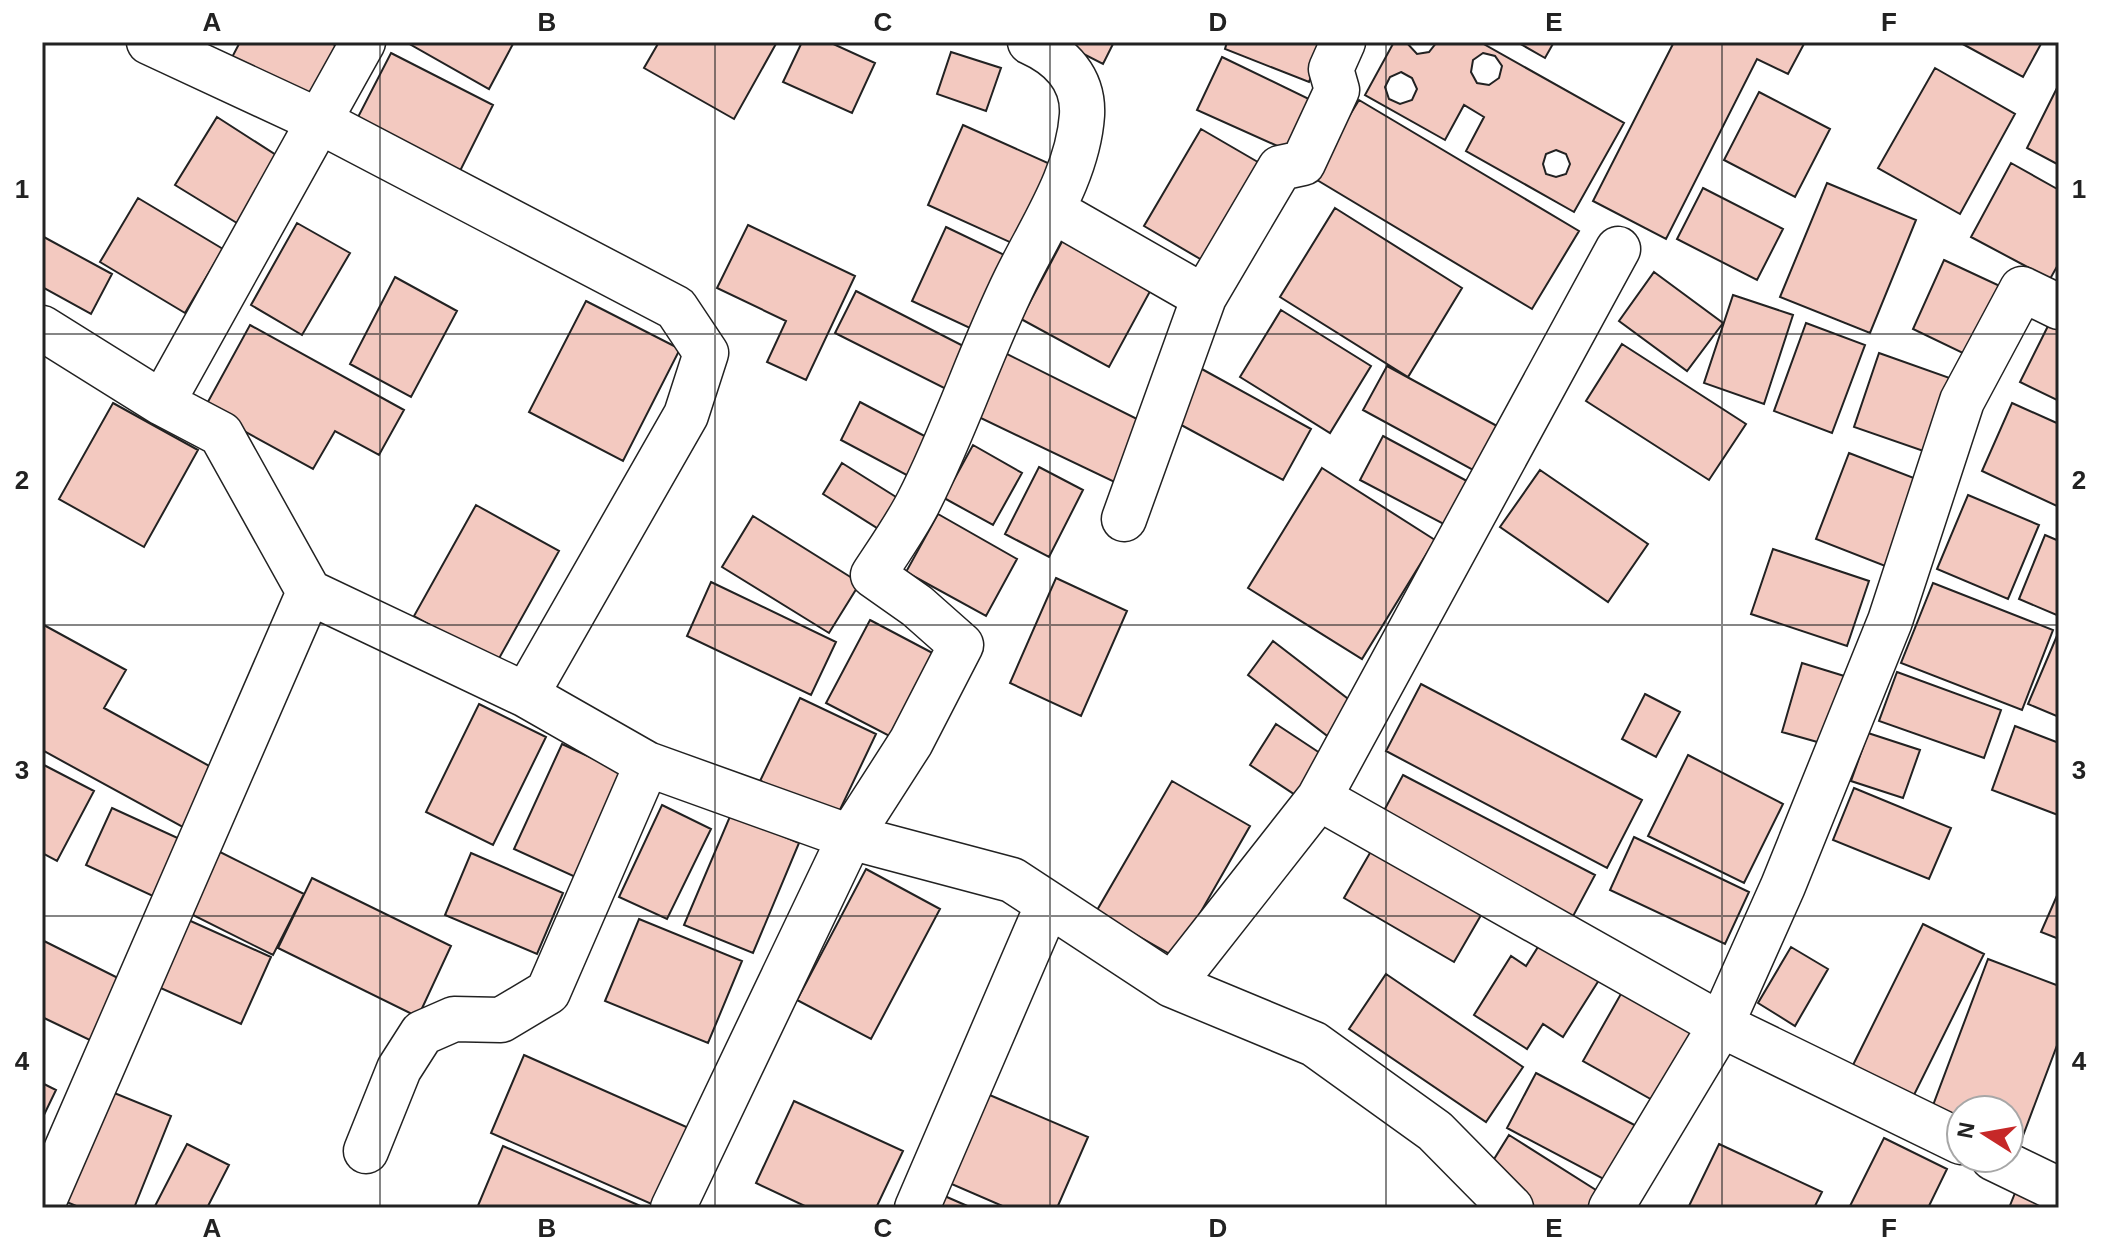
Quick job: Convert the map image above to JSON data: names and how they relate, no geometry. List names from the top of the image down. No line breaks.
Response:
{"north":"left","grid":{"columns":["A","B","C","D","E","F"],"rows":["1","2","3","4"]}}
